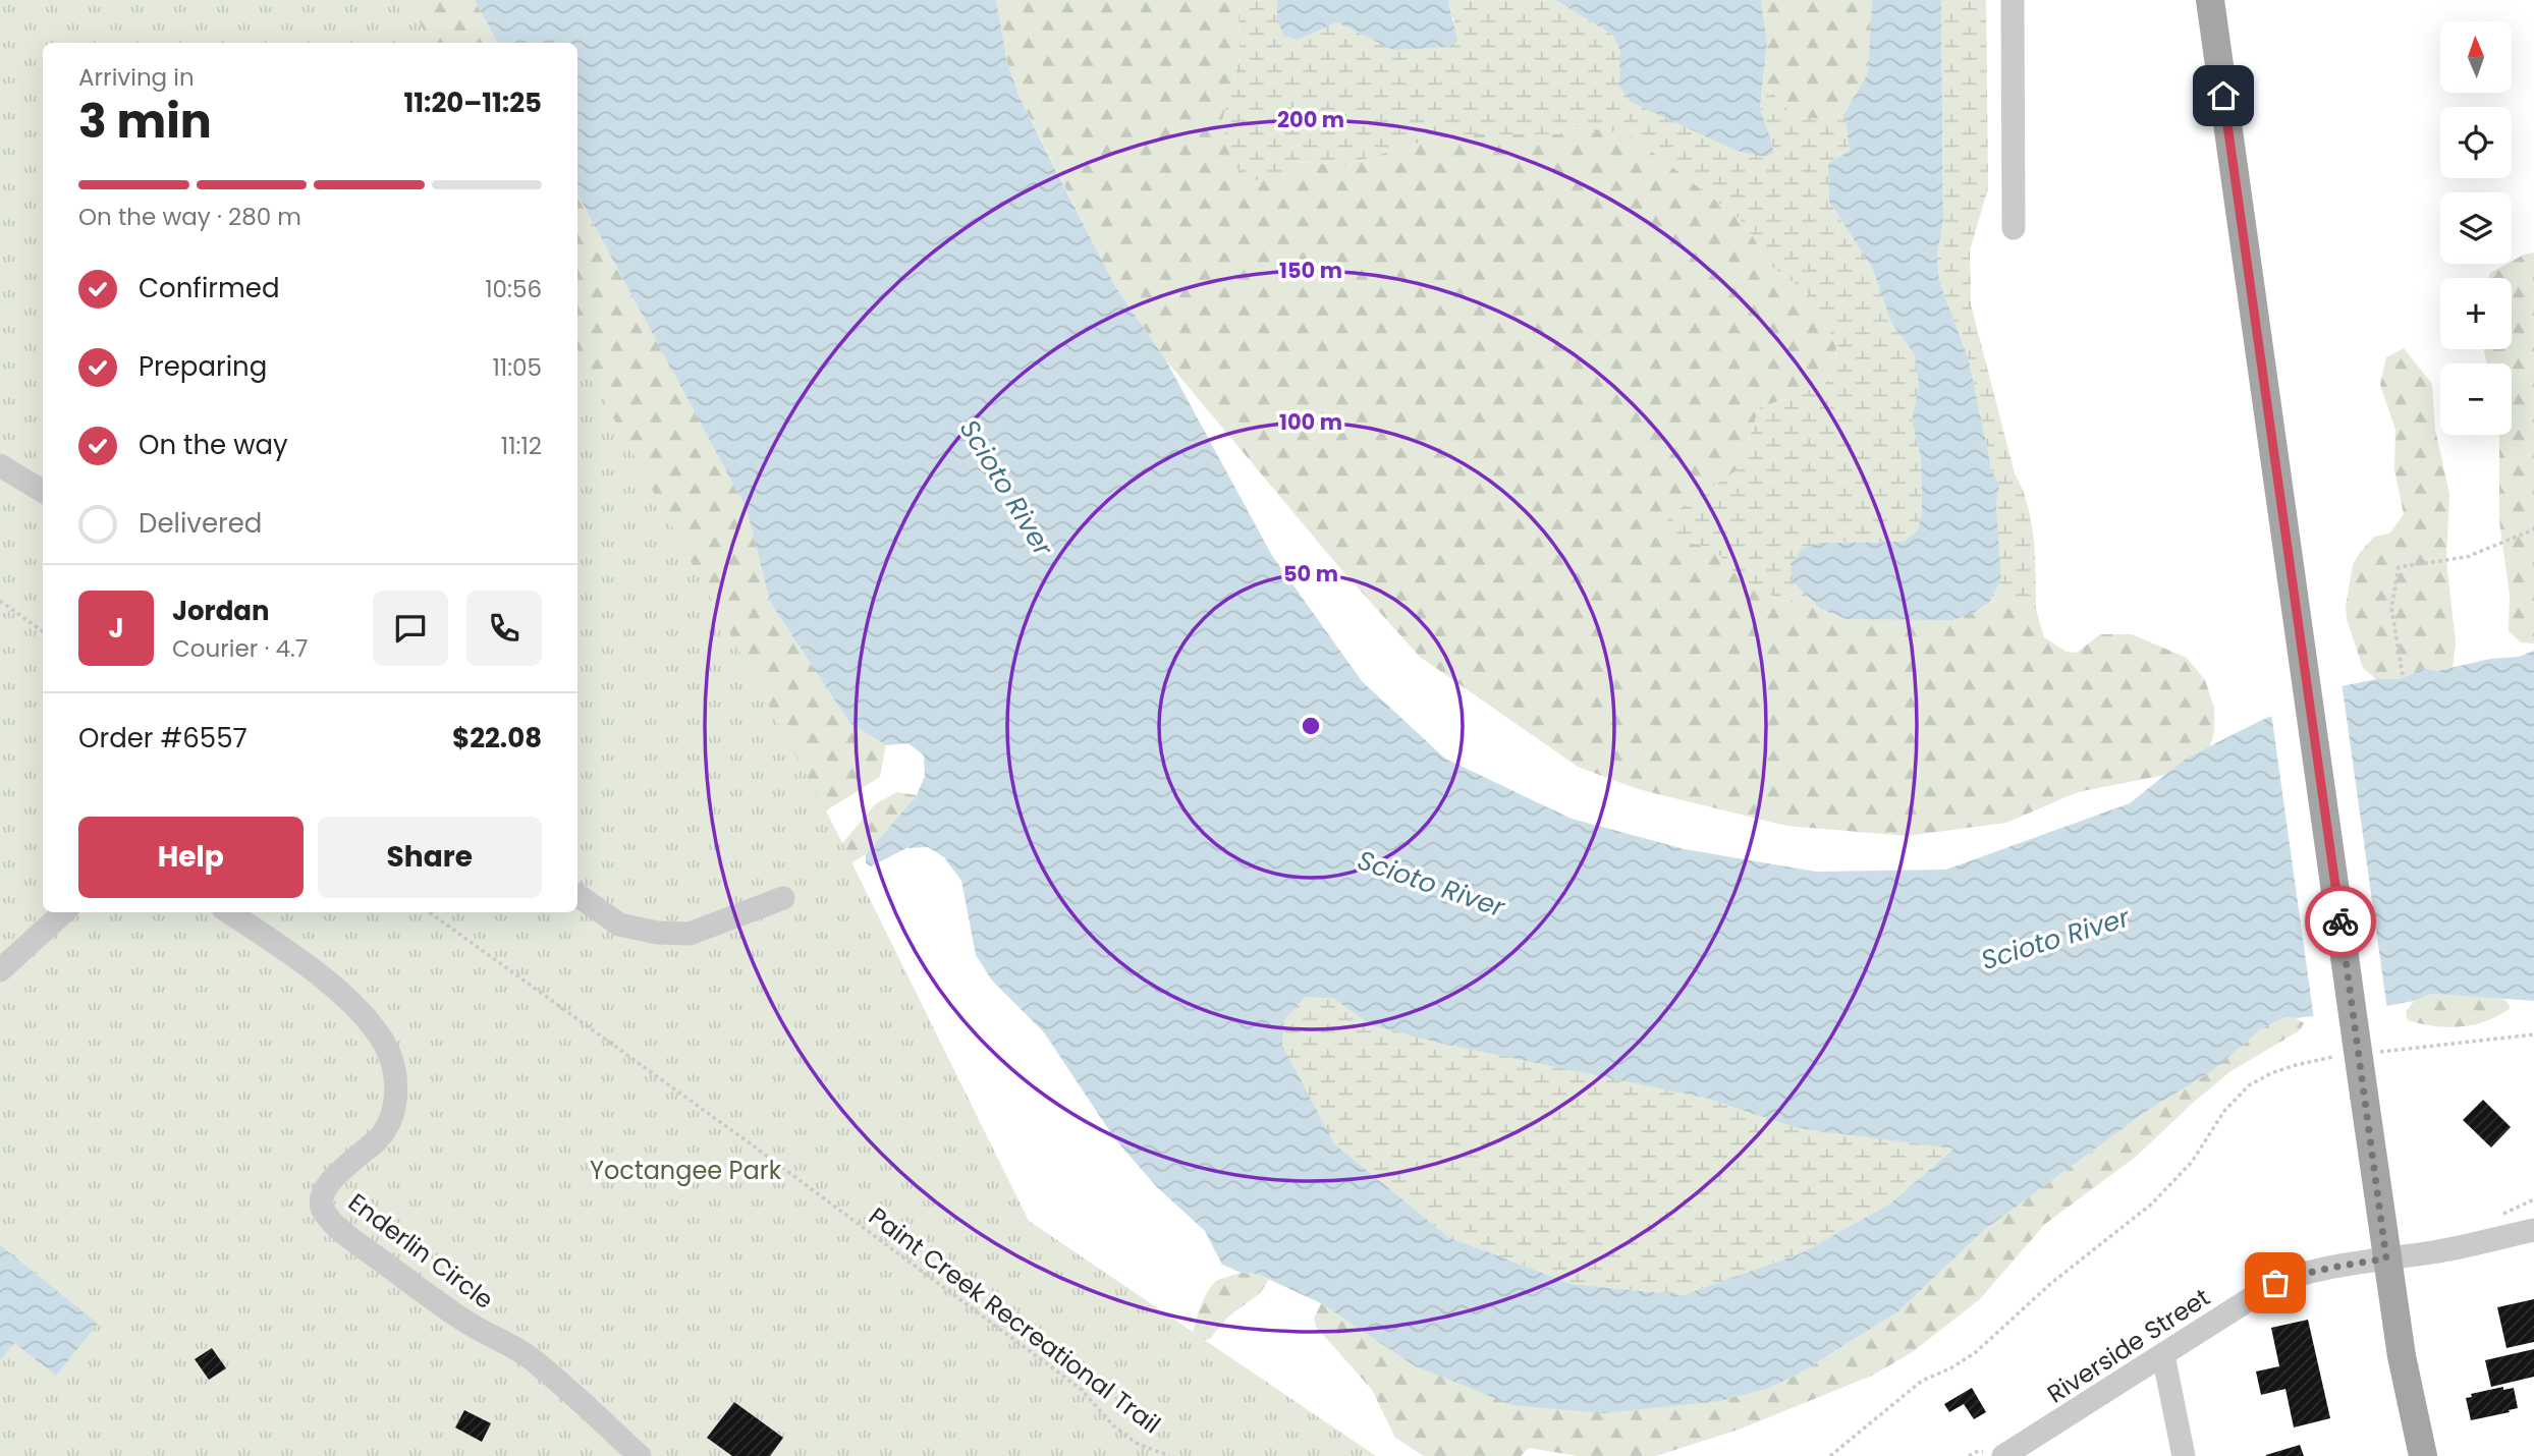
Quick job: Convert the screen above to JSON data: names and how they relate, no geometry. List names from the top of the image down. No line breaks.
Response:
{"streets":{"street":["Enderlin Circle","Riverside Street"],"path":["Paint Creek Recreational Trail"]},"water":["Scioto River"],"parks":["Yoctangee Park"],"north":"top","page":{"map_buttons":["+","−"],"heading":["3 min","Arriving in","11:20–11:25"],"panel":["Jordan","Courier · 4.7","Order #6557","$22.08"],"bar":"On the way · 280 m","list":[["Confirmed","10:56"],["Preparing","11:05"],["On the way","11:12"],"Delivered"],"round":"J","buttons":["Help","Share"]},"rings":["200 m","150 m","100 m","50 m"]}
